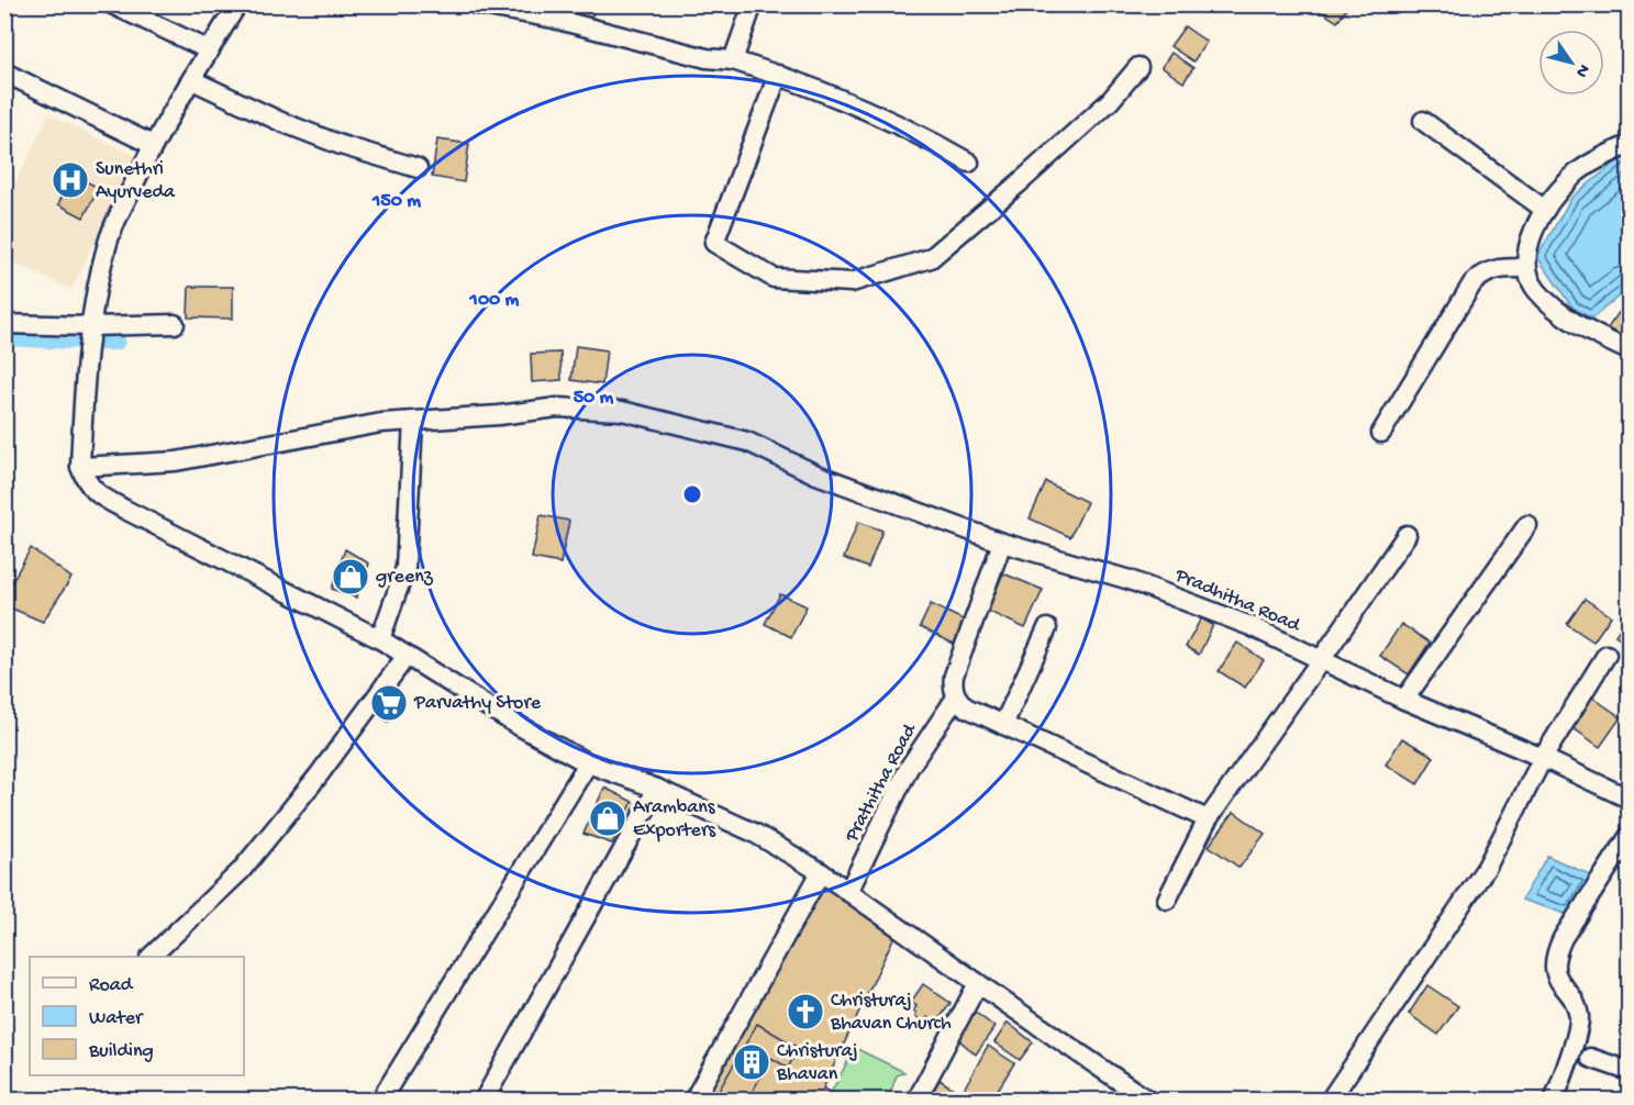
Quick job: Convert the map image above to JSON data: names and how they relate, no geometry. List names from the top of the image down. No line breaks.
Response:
{"streets":{"street":["Pradhitha Road","Prathitha Road"]},"places":{"hospital":["Sunethri Ayurveda"],"shop":["greenz","Arambans Exporters"],"supermarket":["Parvathy Store"],"church":["Christuraj Bhavan Church"],"building":["Christuraj Bhavan"]},"legend":["Road","Water","Building"],"north":"bottom right","rings":["150 m","100 m","50 m"]}
